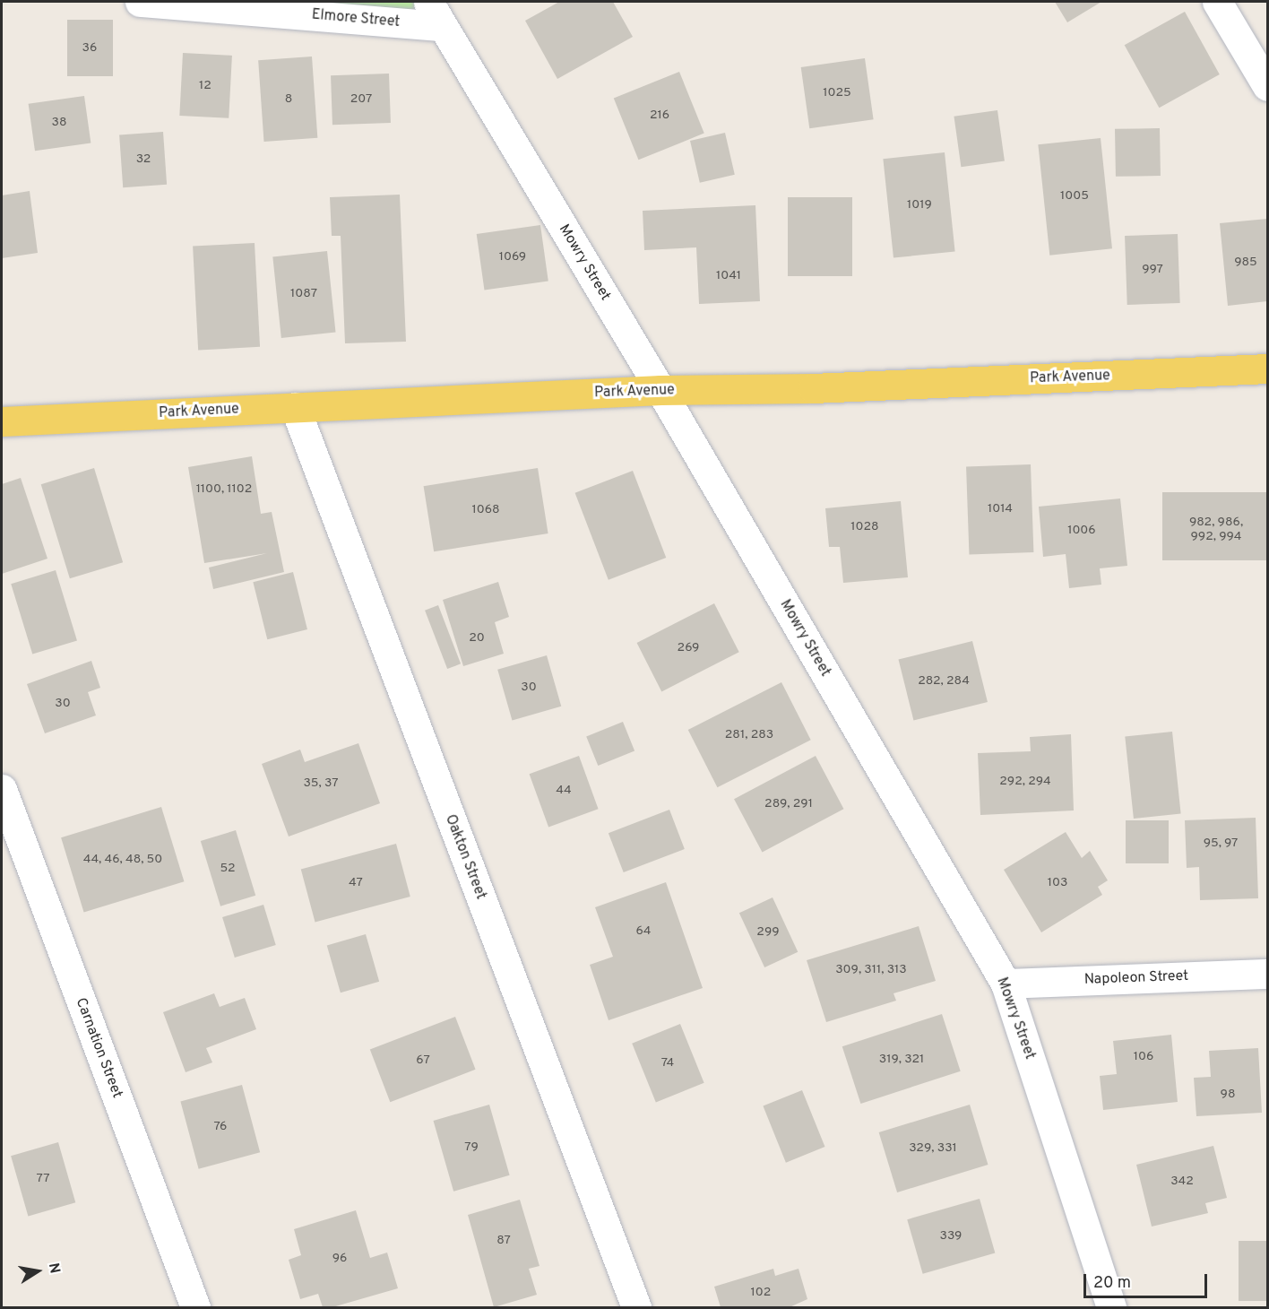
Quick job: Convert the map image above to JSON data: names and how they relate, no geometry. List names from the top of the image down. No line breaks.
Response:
{"streets":{"main road":["Park Avenue"],"street":["Elmore Street","Mowry Street","Oakton Street","Napoleon Street","Carnation Street"]},"crossings":[["Elmore Street","Mowry Street"],["Mowry Street","Park Avenue"],["Mowry Street","Napoleon Street"],["Park Avenue","Oakton Street"]],"house_numbers":["36","12","1025","8","207","216","38","32","1005","1019","1069","985","997","1041","1087","1100, 1102","1014","1068","982, 986, 992, 994","1028","1006","20","269","282, 284","30","30","281, 283","292, 294","35, 37","44","289, 291","95, 97","44, 46, 48, 50","52","47","103","64","299","309, 311, 313","106","319, 321","67","74","98","76","79","329, 331","77","342","339","87","96","102"],"scale_bar":"20 m","north":"right"}
